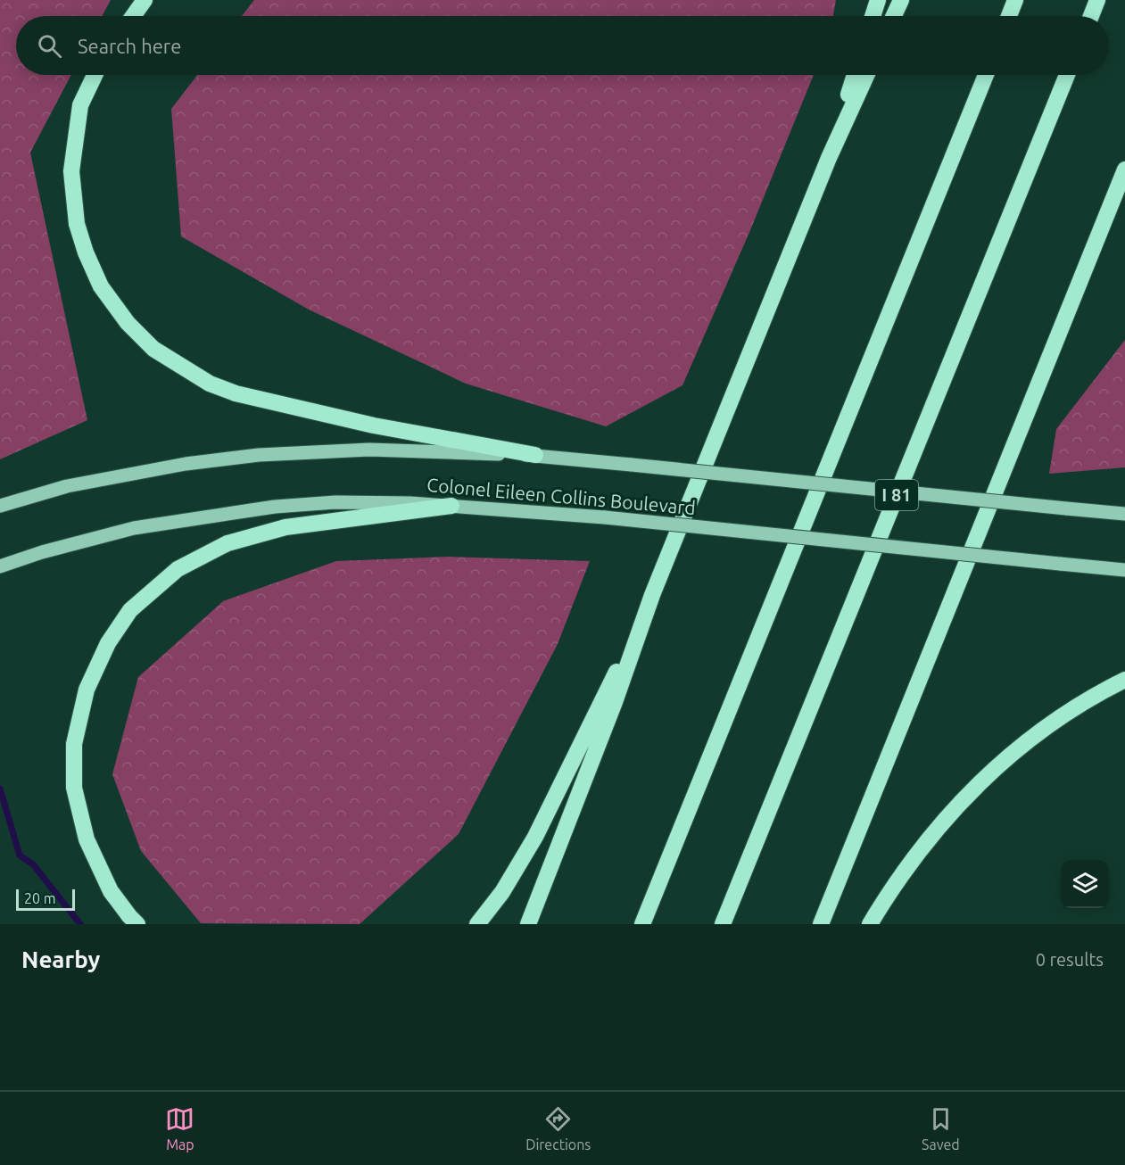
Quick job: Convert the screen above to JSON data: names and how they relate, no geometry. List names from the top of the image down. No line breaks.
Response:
{"streets":{"highway":["I 81"],"main road":["Colonel Eileen Collins Boulevard"]},"scale_bar":"20 m","page":{"search":"Search here","scale":"20 m","heading":["Nearby","0 results"],"nav":["Map","Directions","Saved"]}}
